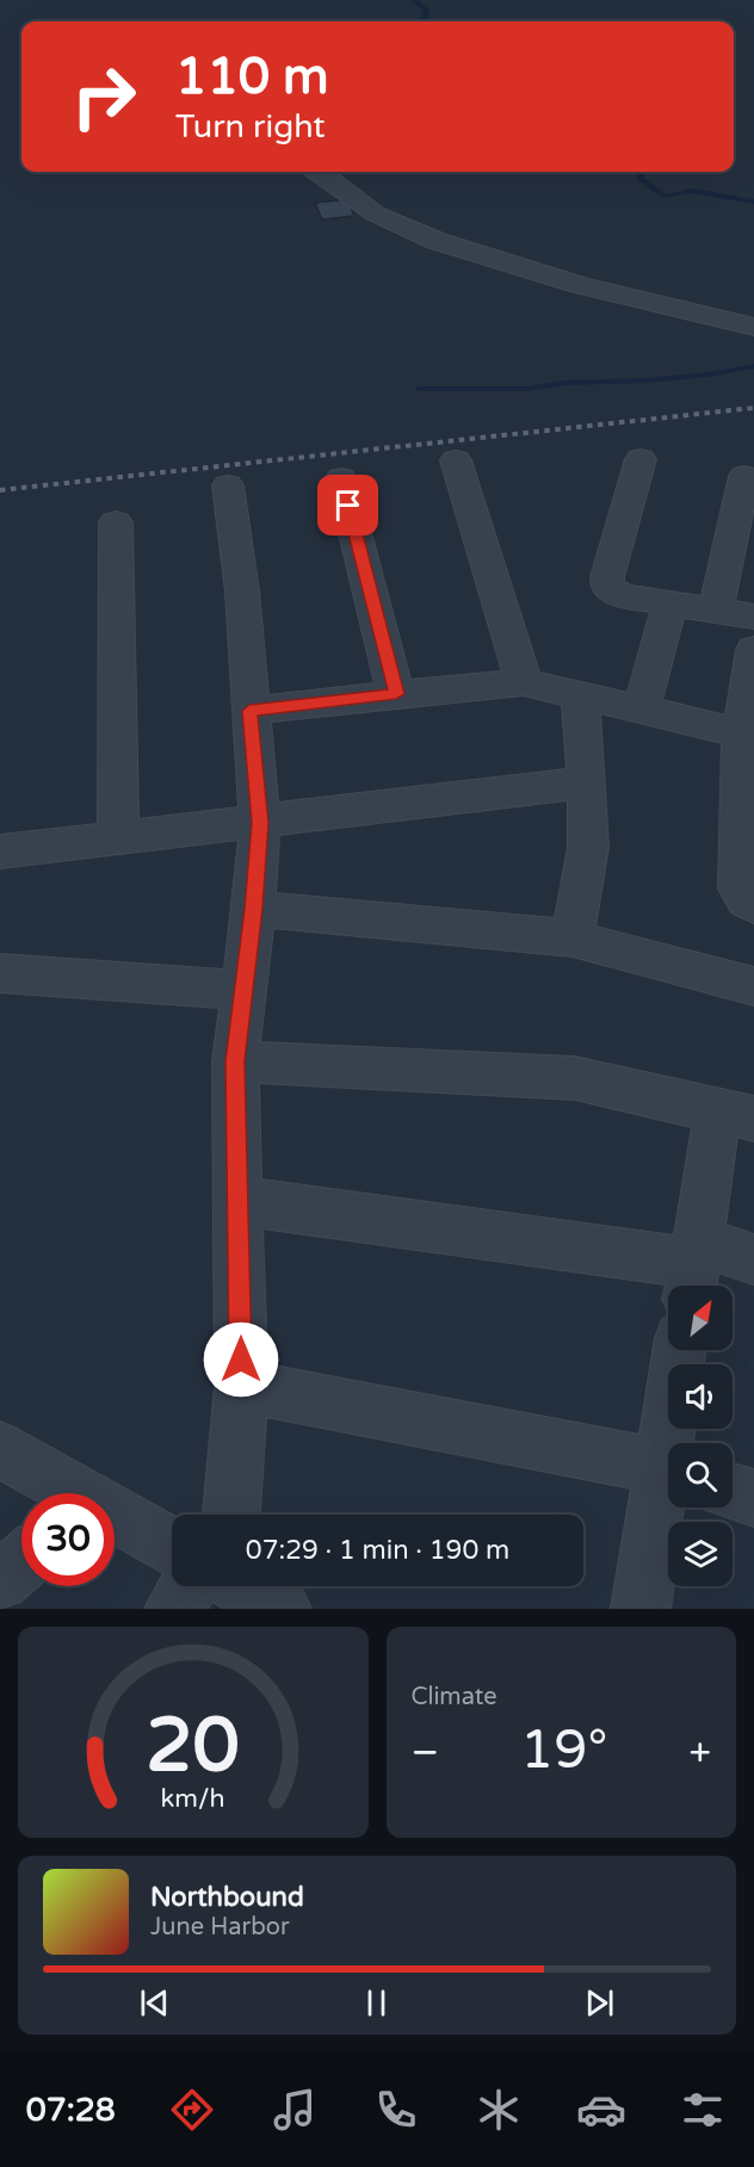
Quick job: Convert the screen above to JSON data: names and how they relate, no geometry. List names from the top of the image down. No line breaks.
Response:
{"north":"top right","page":{"turn":["110 m","Turn right"],"limit":"30","trip":"07:29 · 1 min · 190 m","tile":"Climate","heat":["−","19°","+"],"song":["Northbound","June Harbor"],"tabs":"07:28","gauge":["20","km/h"]}}
